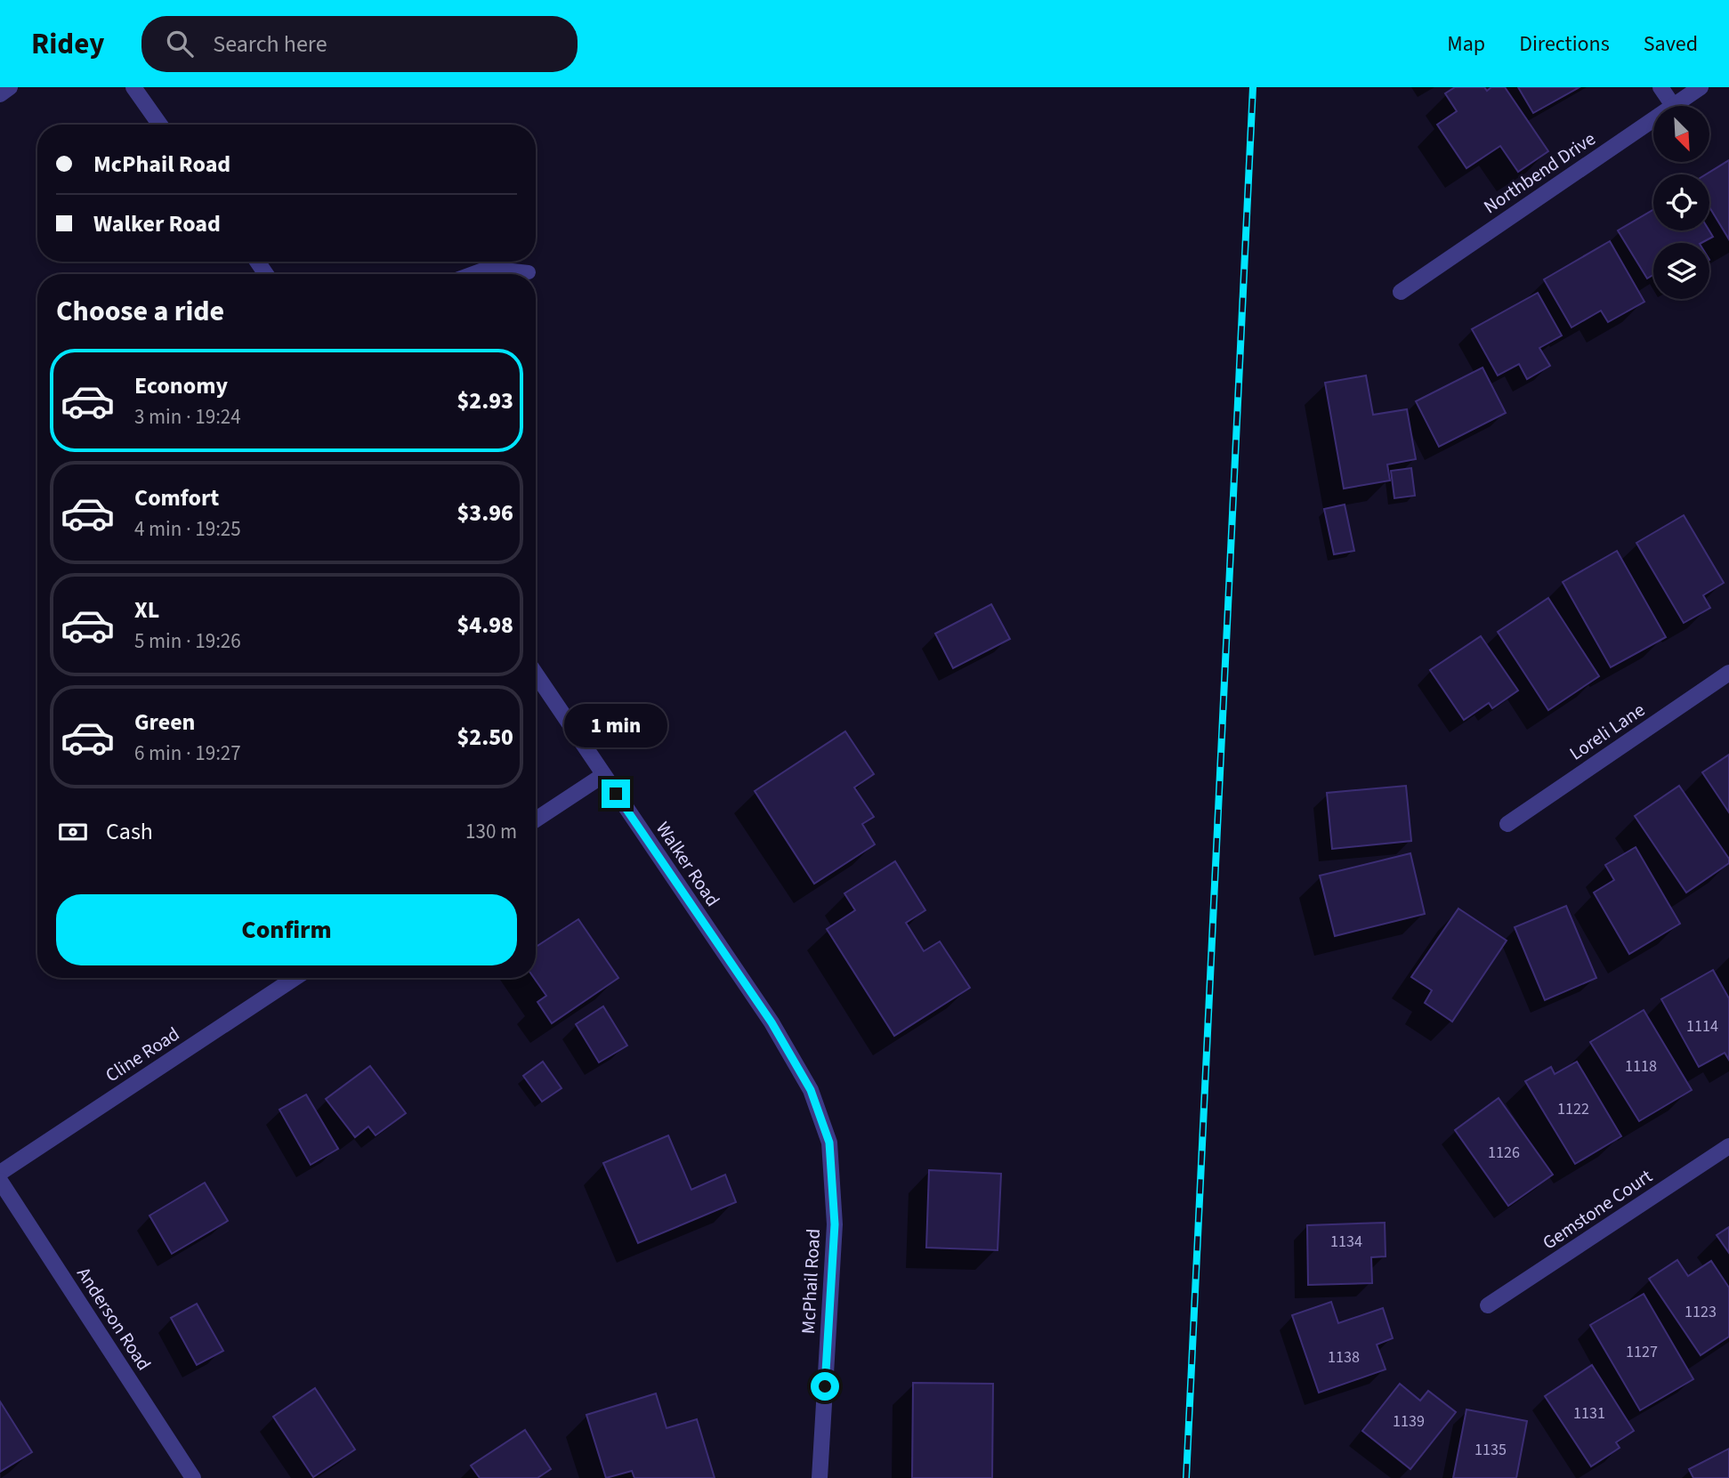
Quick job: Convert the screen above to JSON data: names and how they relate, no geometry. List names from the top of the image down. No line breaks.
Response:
{"streets":{"street":["Northbend Drive","Loreli Lane","Walker Road","Cline Road","Gemstone Court","McPhail Road","Anderson Road"]},"crossings":[["Walker Road","McPhail Road"]],"house_numbers":["1114","1118","1122","1126","1134","1123","1127","1138","1131","1139","1135"],"north":"bottom right","page":{"header":"Ridey","search":"Search here","nav":["Map","Directions","Saved"],"banner":["McPhail Road","Walker Road"],"heading":"Choose a ride","list":[{"name":"Economy","note":"3 min · 19:24","value":"$2.93"},{"name":"Comfort","note":"4 min · 19:25","value":"$3.96"},{"name":"XL","note":"5 min · 19:26","value":"$4.98"},{"name":"Green","note":"6 min · 19:27","value":"$2.50"}],"bubble":"1 min","pay":["Cash","130 m"],"buttons":"Confirm"}}
